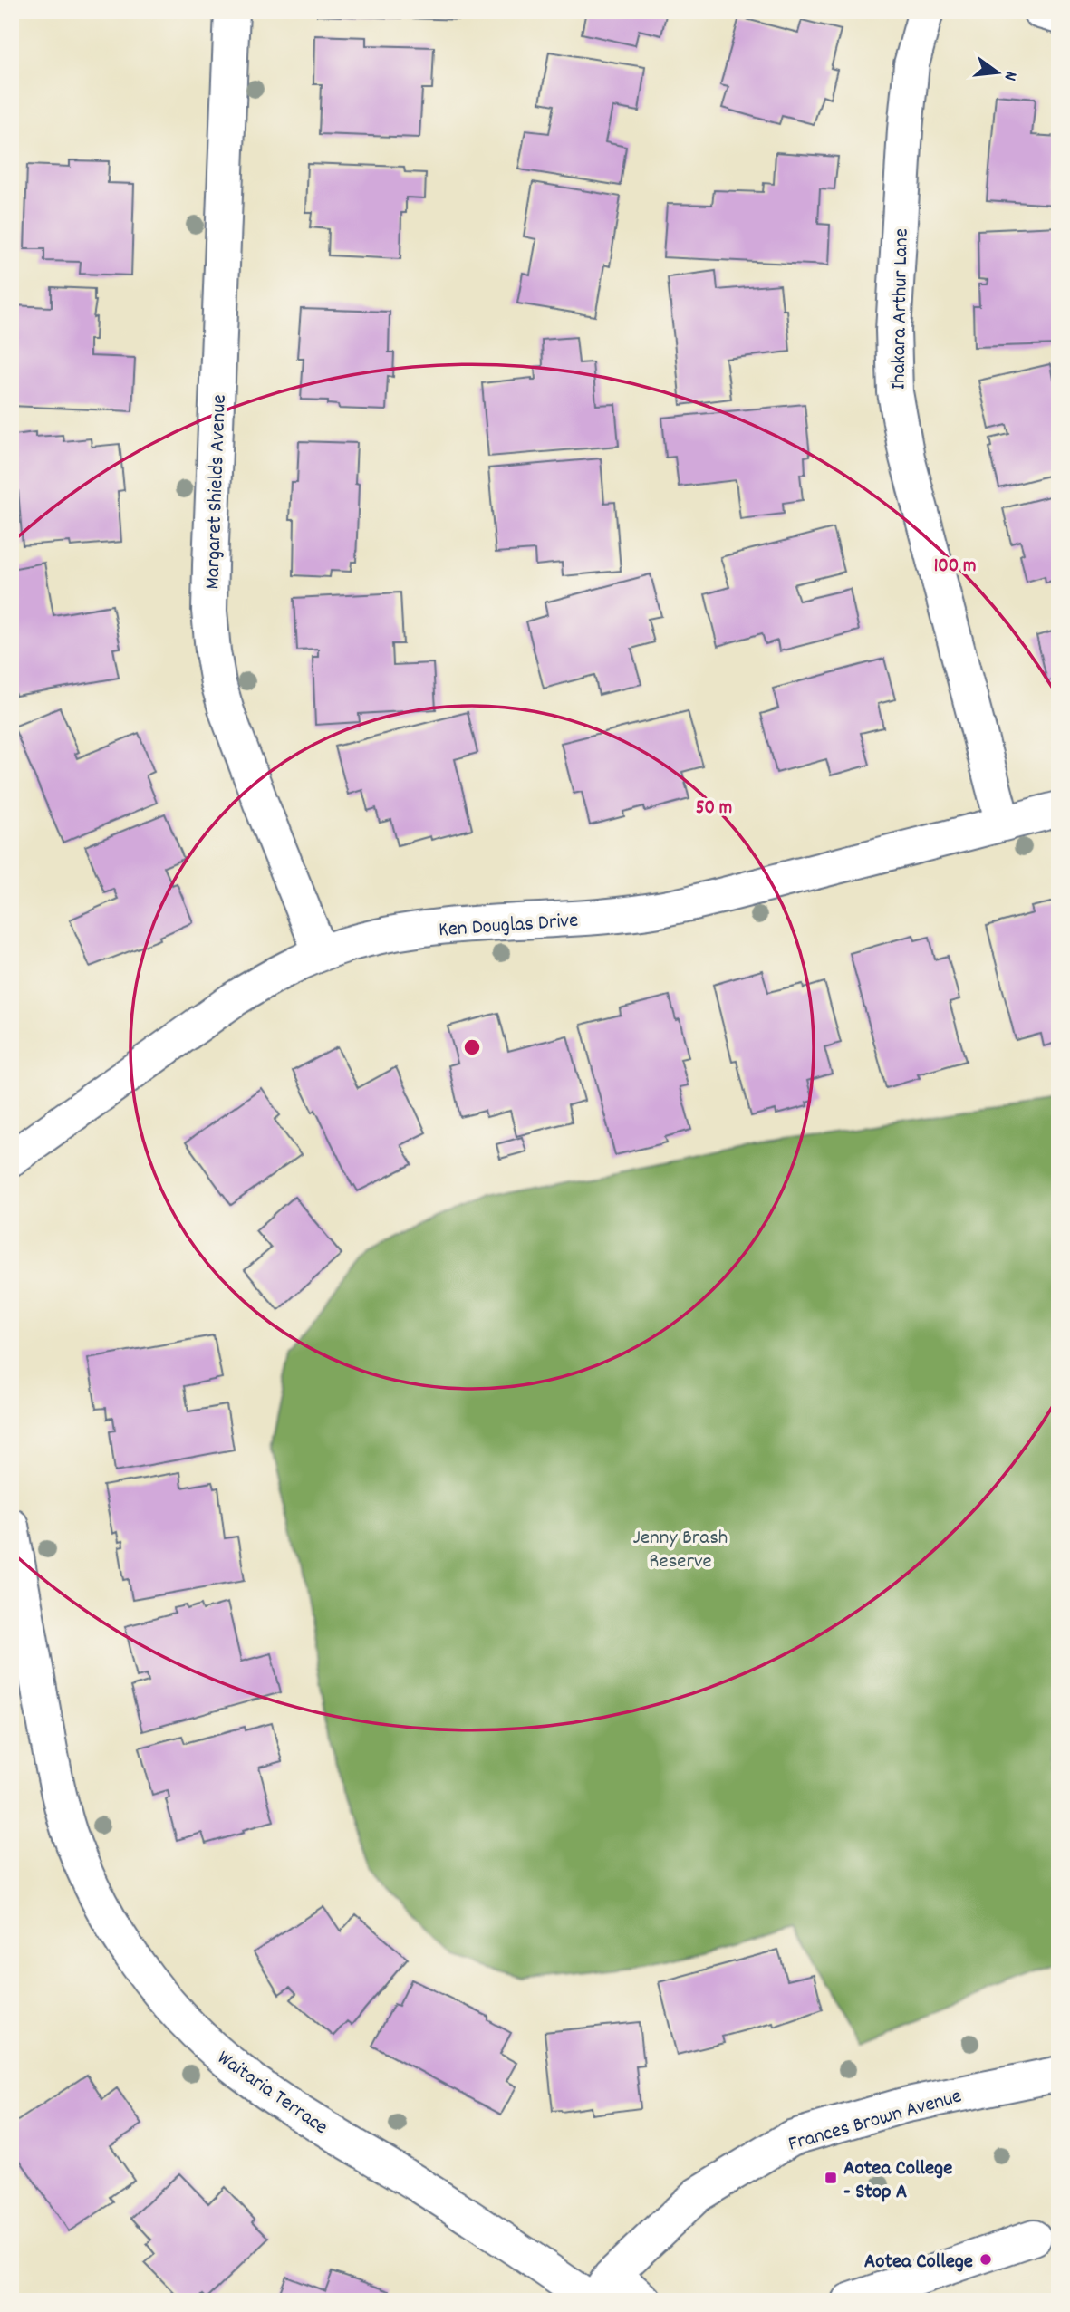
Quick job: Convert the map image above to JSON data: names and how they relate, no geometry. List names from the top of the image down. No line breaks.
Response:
{"streets":{"street":["Ihakara Arthur Lane","Margaret Shields Avenue","Ken Douglas Drive","Waitaria Terrace","Frances Brown Avenue"]},"crossings":[["Ihakara Arthur Lane","Ken Douglas Drive"],["Margaret Shields Avenue","Ken Douglas Drive"],["Waitaria Terrace","Frances Brown Avenue"]],"parks":["Jenny Brash Reserve"],"places":{"transit":["Aotea College - Stop A"],"other":["Aotea College"]},"north":"right","rings":["100 m","50 m"]}
